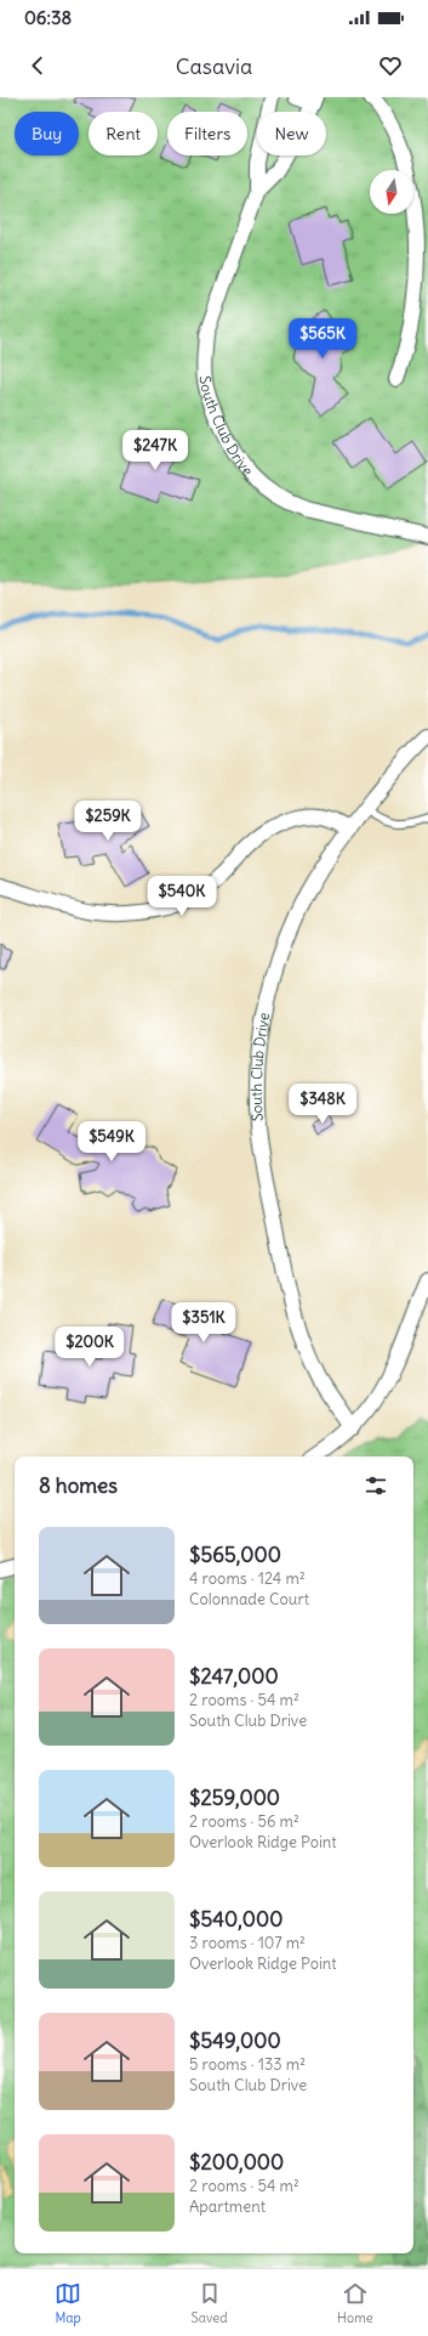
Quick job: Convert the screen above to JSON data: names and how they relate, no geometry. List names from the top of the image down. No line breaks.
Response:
{"streets":{"street":["South Club Drive"]},"north":"bottom","page":{"status":"06:38","header":"Casavia","chip":["Buy","Rent","Filters","New"],"price":["$565K","$247K","$259K","$540K","$348K","$549K","$351K","$200K"],"heading":"8 homes","list":[{"name":"$565,000","note":"4 rooms · 124 m² · Colonnade Court"},{"name":"$247,000","note":"2 rooms · 54 m² · South Club Drive"},{"name":"$259,000","note":"2 rooms · 56 m² · Overlook Ridge Point"},{"name":"$540,000","note":"3 rooms · 107 m² · Overlook Ridge Point"},{"name":"$549,000","note":"5 rooms · 133 m² · South Club Drive"},{"name":"$200,000","note":"2 rooms · 54 m² · Apartment"}],"tabs":["Map","Saved","Home"]}}
